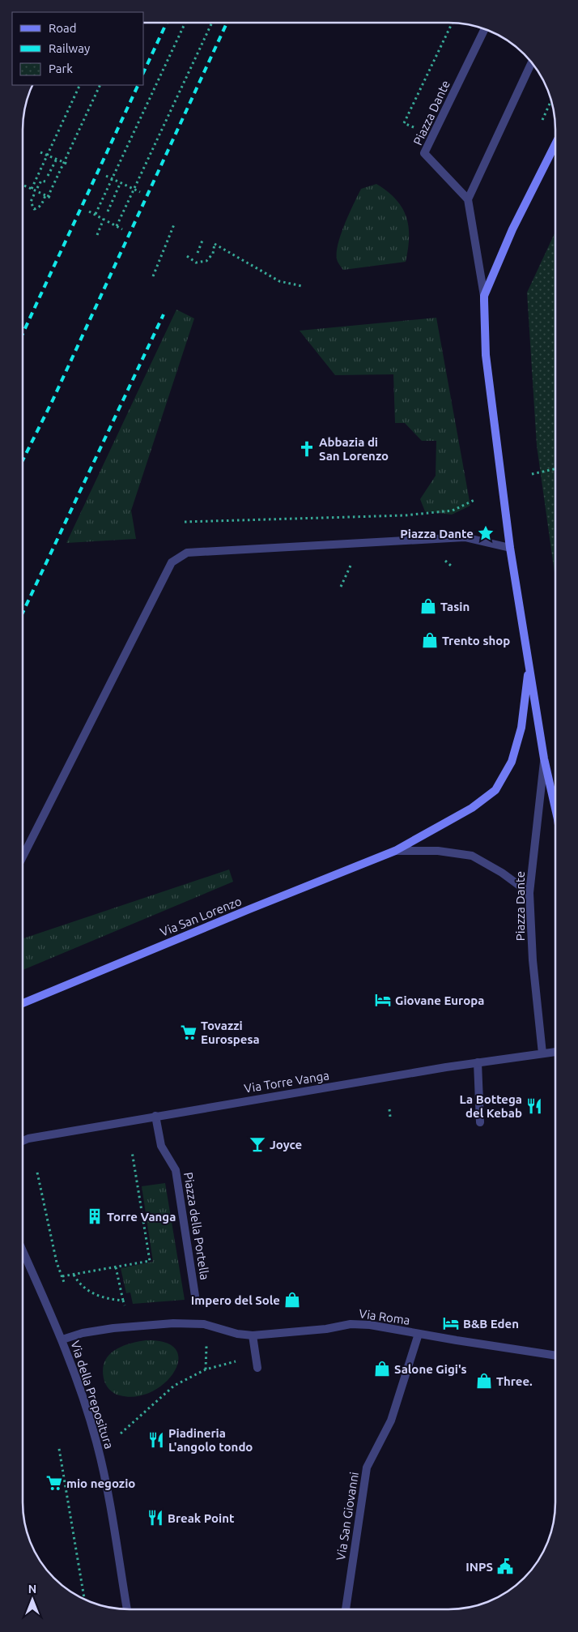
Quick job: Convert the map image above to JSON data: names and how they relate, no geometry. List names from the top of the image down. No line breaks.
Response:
{"streets":{"main road":["Piazza Dante","Via San Lorenzo"],"street":["Via Torre Vanga","Piazza della Portella","Via Roma","Via della Prepositura","Via San Giovanni"]},"crossings":[["Piazza Dante","Via San Lorenzo"],["Piazza Dante","Via Torre Vanga"],["Via Torre Vanga","Piazza della Portella"],["Via Roma","Via della Prepositura"],["Via Roma","Via San Giovanni"]],"places":{"church":["Abbazia di San Lorenzo"],"place":["Piazza Dante"],"shop":["Tasin","Trento shop","Impero del Sole","Salone Gigi's","Three."],"hotel":["Giovane Europa","B&B Eden"],"supermarket":["Tovazzi Eurospesa","mio negozio"],"restaurant":["La Bottega del Kebab","Piadineria L'angolo tondo","Break Point"],"bar":["Joyce"],"building":["Torre Vanga"],"public building":["INPS"]},"legend":["Road","Railway","Park"],"north":"top"}
